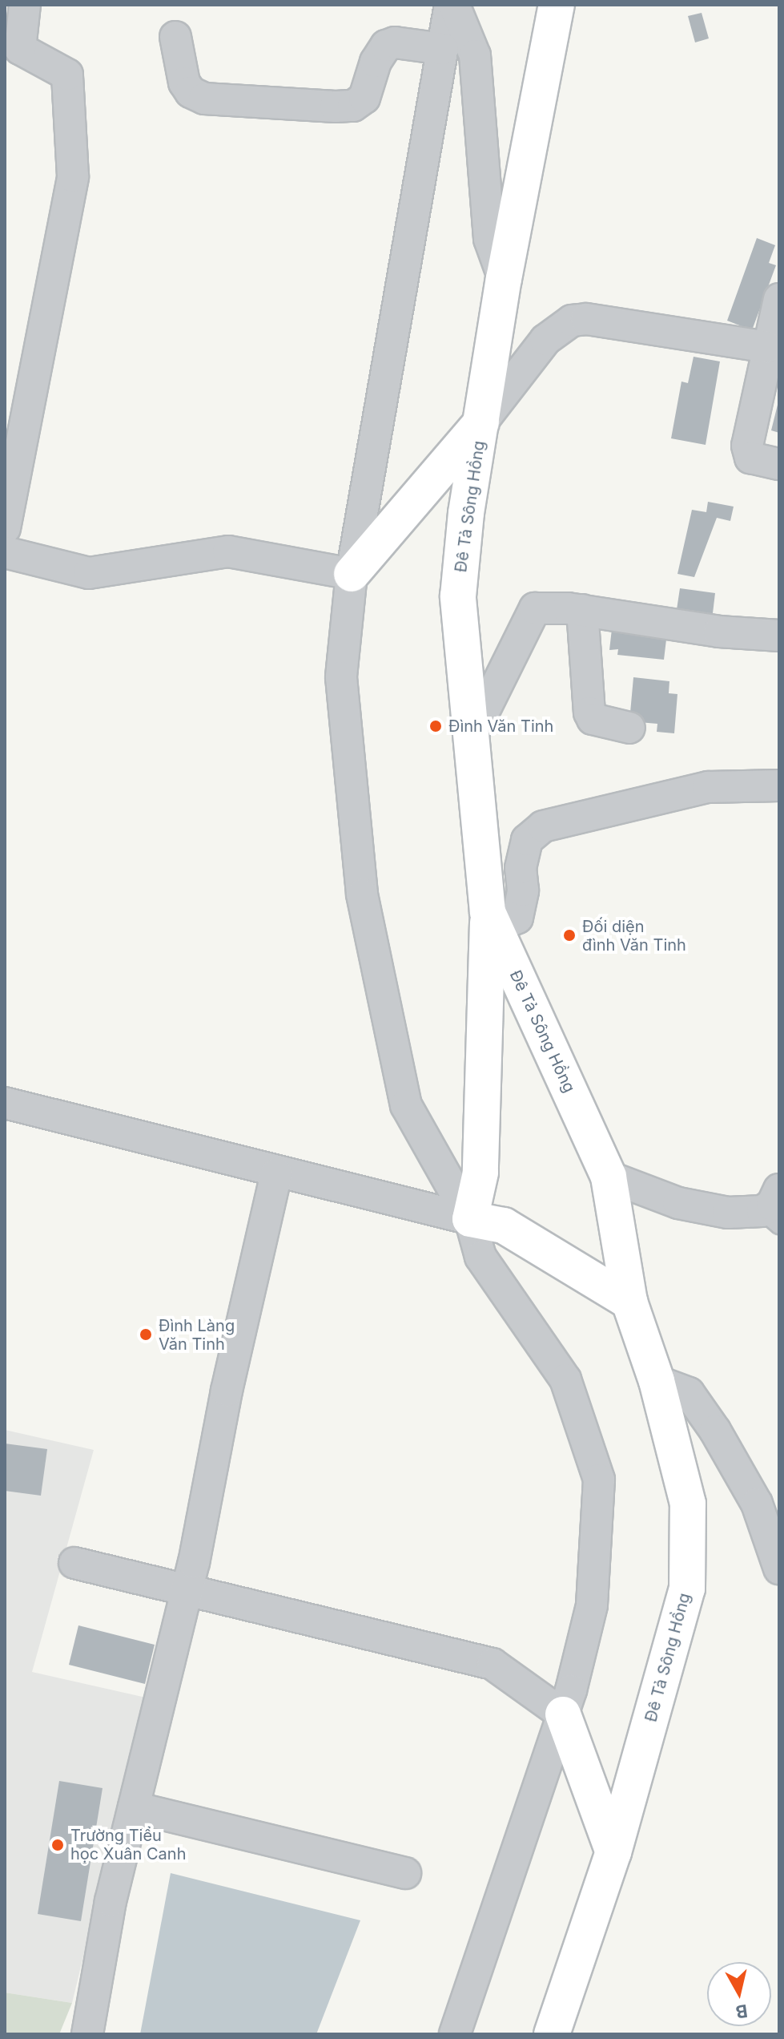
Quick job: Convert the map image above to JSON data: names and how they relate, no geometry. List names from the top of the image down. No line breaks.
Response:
{"streets":{"main road":["Đê Tả Sông Hồng"]},"places":["Đình Văn Tinh","Đối diện đình Văn Tinh","Đình Làng Văn Tinh","Trường Tiểu học Xuân Canh"],"north":"bottom"}
